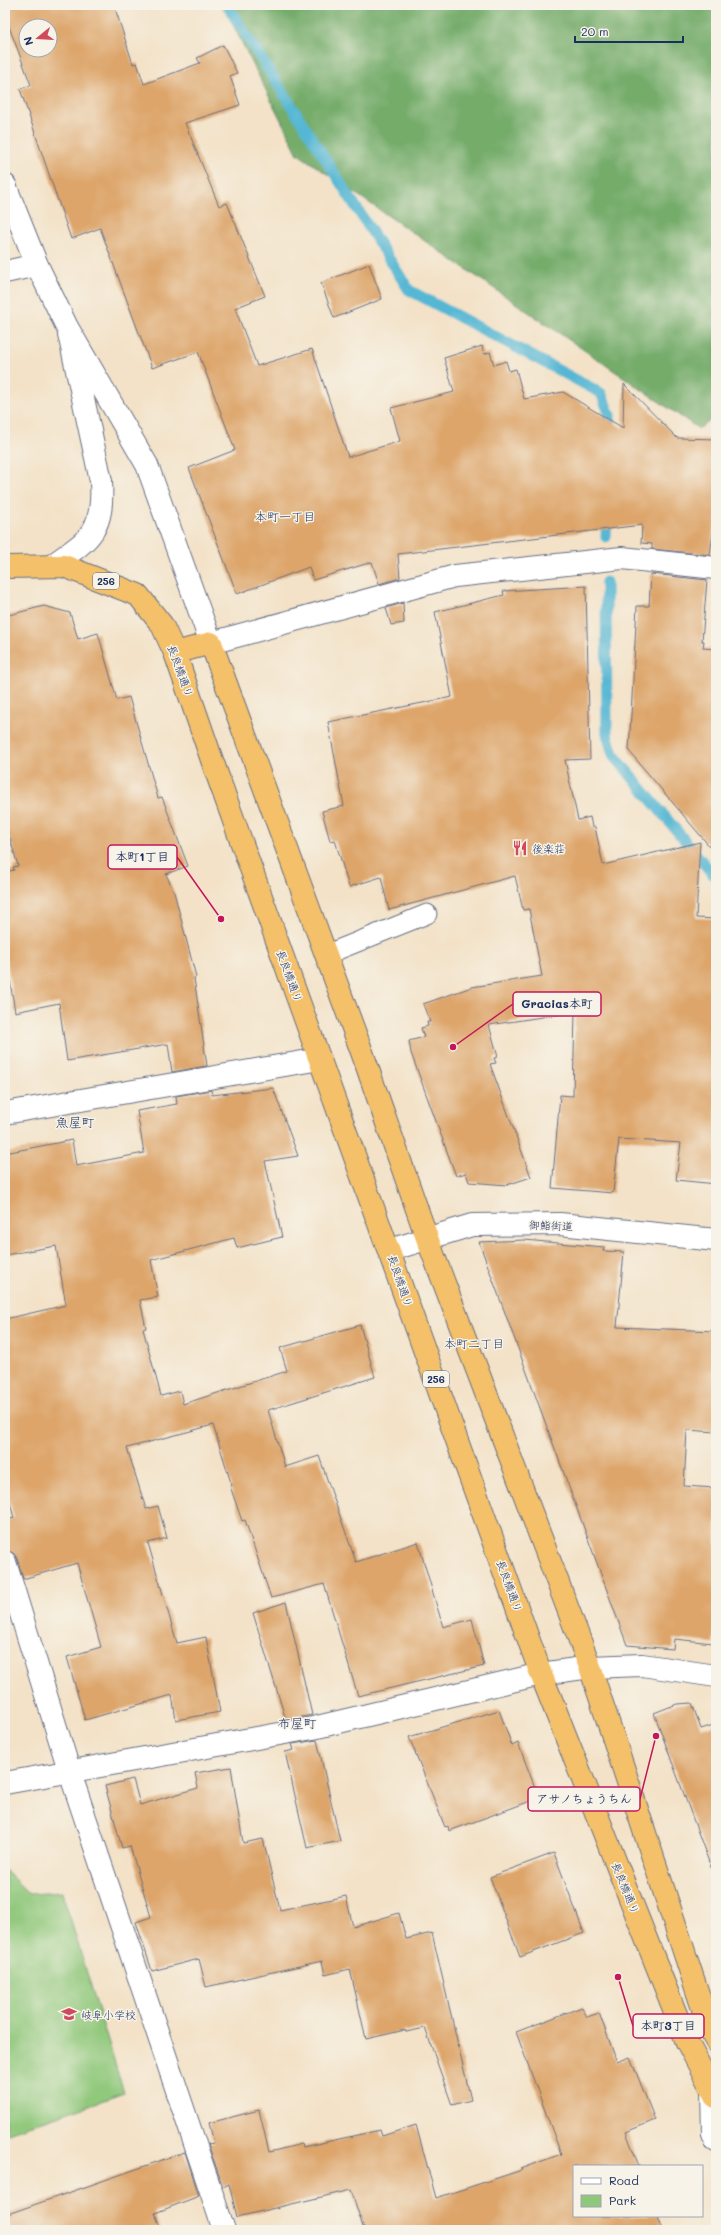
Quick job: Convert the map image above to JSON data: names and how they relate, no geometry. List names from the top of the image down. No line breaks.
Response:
{"streets":{"highway":["256","長良橋通り"],"street":["御鮨街道"]},"crossings":[["長良橋通り","御鮨街道"]],"districts":["本町一丁目","魚屋町","本町二丁目","布屋町"],"places":{"restaurant":["後楽荘"],"other":["本町1丁目","Gracias本町","アサノちょうちん","本町3丁目"],"school or university":["岐阜小学校"]},"legend":["Road","Park"],"scale_bar":"20 m","north":"left"}
